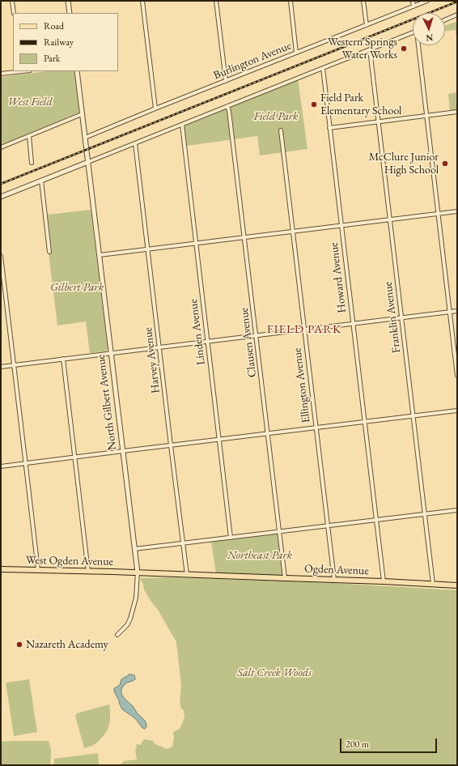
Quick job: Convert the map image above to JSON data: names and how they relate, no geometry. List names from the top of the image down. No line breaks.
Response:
{"streets":{"main road":["West Ogden Avenue","Ogden Avenue"],"street":["Burlington Avenue","Howard Avenue","Franklin Avenue","Linden Avenue","Clausen Avenue","Harvey Avenue","Ellington Avenue","North Gilbert Avenue"]},"crossings":[["Burlington Avenue","North Gilbert Avenue"],["Howard Avenue","Ogden Avenue"],["Franklin Avenue","Ogden Avenue"],["Clausen Avenue","Ogden Avenue"],["Harvey Avenue","Ogden Avenue"],["Ellington Avenue","Ogden Avenue"],["North Gilbert Avenue","West Ogden Avenue"],["North Gilbert Avenue","Ogden Avenue"],["West Ogden Avenue","Ogden Avenue"]],"districts":["FIELD PARK"],"parks":["West Field","Field Park","Gilbert Park","Northeast Park","Salt Creek Woods"],"places":["Western Springs Water Works","Field Park Elementary School","McClure Junior High School","Nazareth Academy"],"legend":["Road","Railway","Park"],"scale_bar":"200 m","north":"bottom"}
